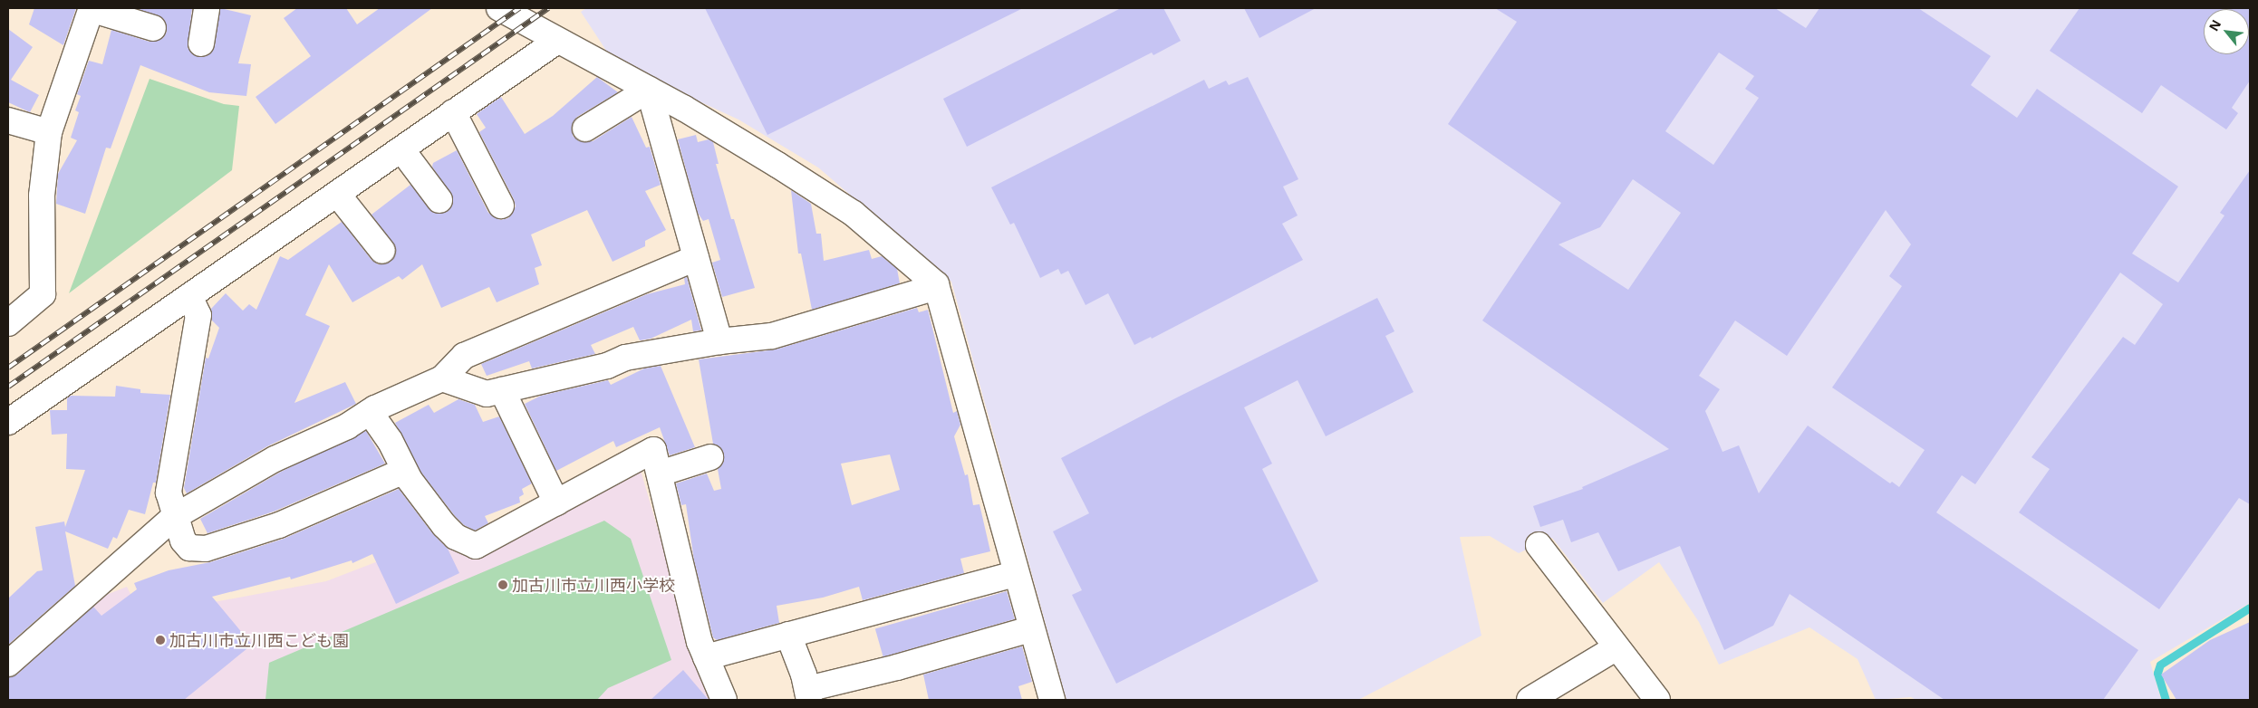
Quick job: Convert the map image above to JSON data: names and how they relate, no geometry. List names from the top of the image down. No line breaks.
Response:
{"places":["加古川市立川西小学校","加古川市立川西こども園"],"north":"top left"}
